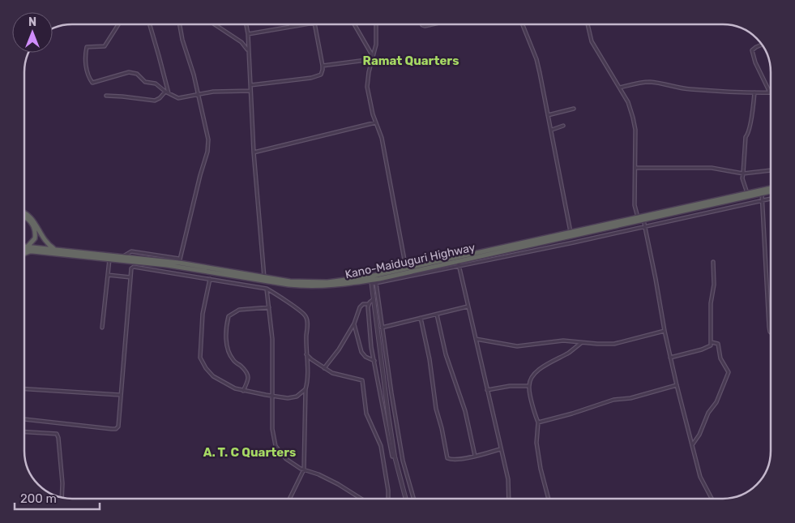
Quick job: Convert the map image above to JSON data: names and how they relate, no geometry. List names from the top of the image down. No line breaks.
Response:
{"streets":{"highway":["Kano-Maiduguri Highway"]},"districts":["Ramat Quarters","A. T. C Quarters"],"scale_bar":"200 m","north":"top"}
